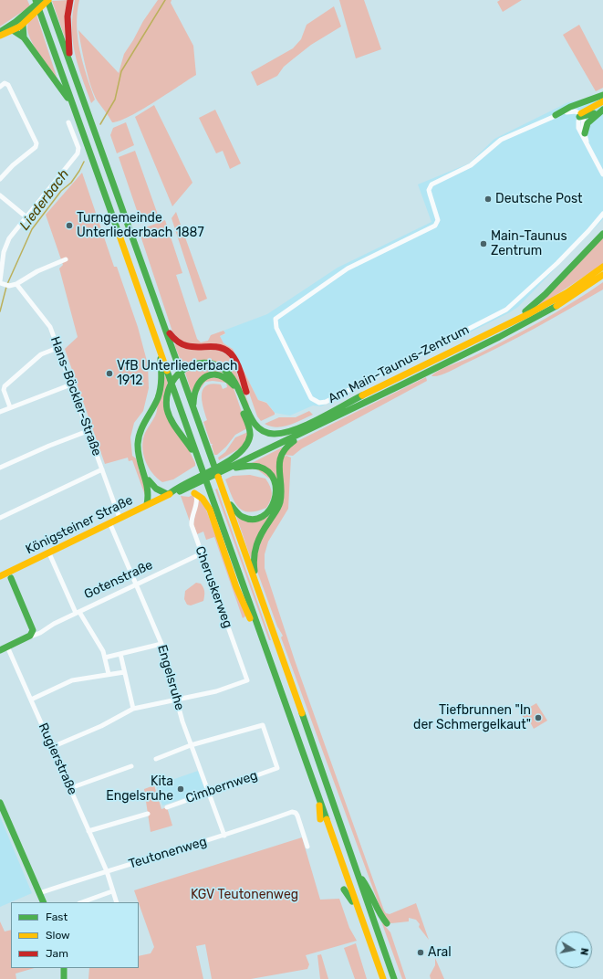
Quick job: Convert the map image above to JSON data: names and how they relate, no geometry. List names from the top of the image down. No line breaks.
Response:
{"streets":{"main road":["Königsteiner Straße","Gotenstraße"],"street":["Am Main-Taunus-Zentrum","Hans-Böckler-Straße","Cheruskerweg","Engelsruhe","Rugierstraße","Cimbernweg","Teutonenweg"]},"crossings":[["Hans-Böckler-Straße","Königsteiner Straße"],["Königsteiner Straße","Engelsruhe"],["Gotenstraße","Cheruskerweg"],["Gotenstraße","Engelsruhe"],["Gotenstraße","Rugierstraße"],["Cheruskerweg","Engelsruhe"],["Engelsruhe","Cimbernweg"],["Engelsruhe","Teutonenweg"],["Rugierstraße","Teutonenweg"]],"water":["Liederbach"],"parks":["KGV Teutonenweg"],"places":["Deutsche Post","Turngemeinde Unterliederbach 1887","Main-Taunus Zentrum","VfB Unterliederbach 1912","Tiefbrunnen \"In der Schmergelkaut\"","Kita Engelsruhe","Aral"],"legend":["Fast","Slow","Jam"],"north":"right"}
